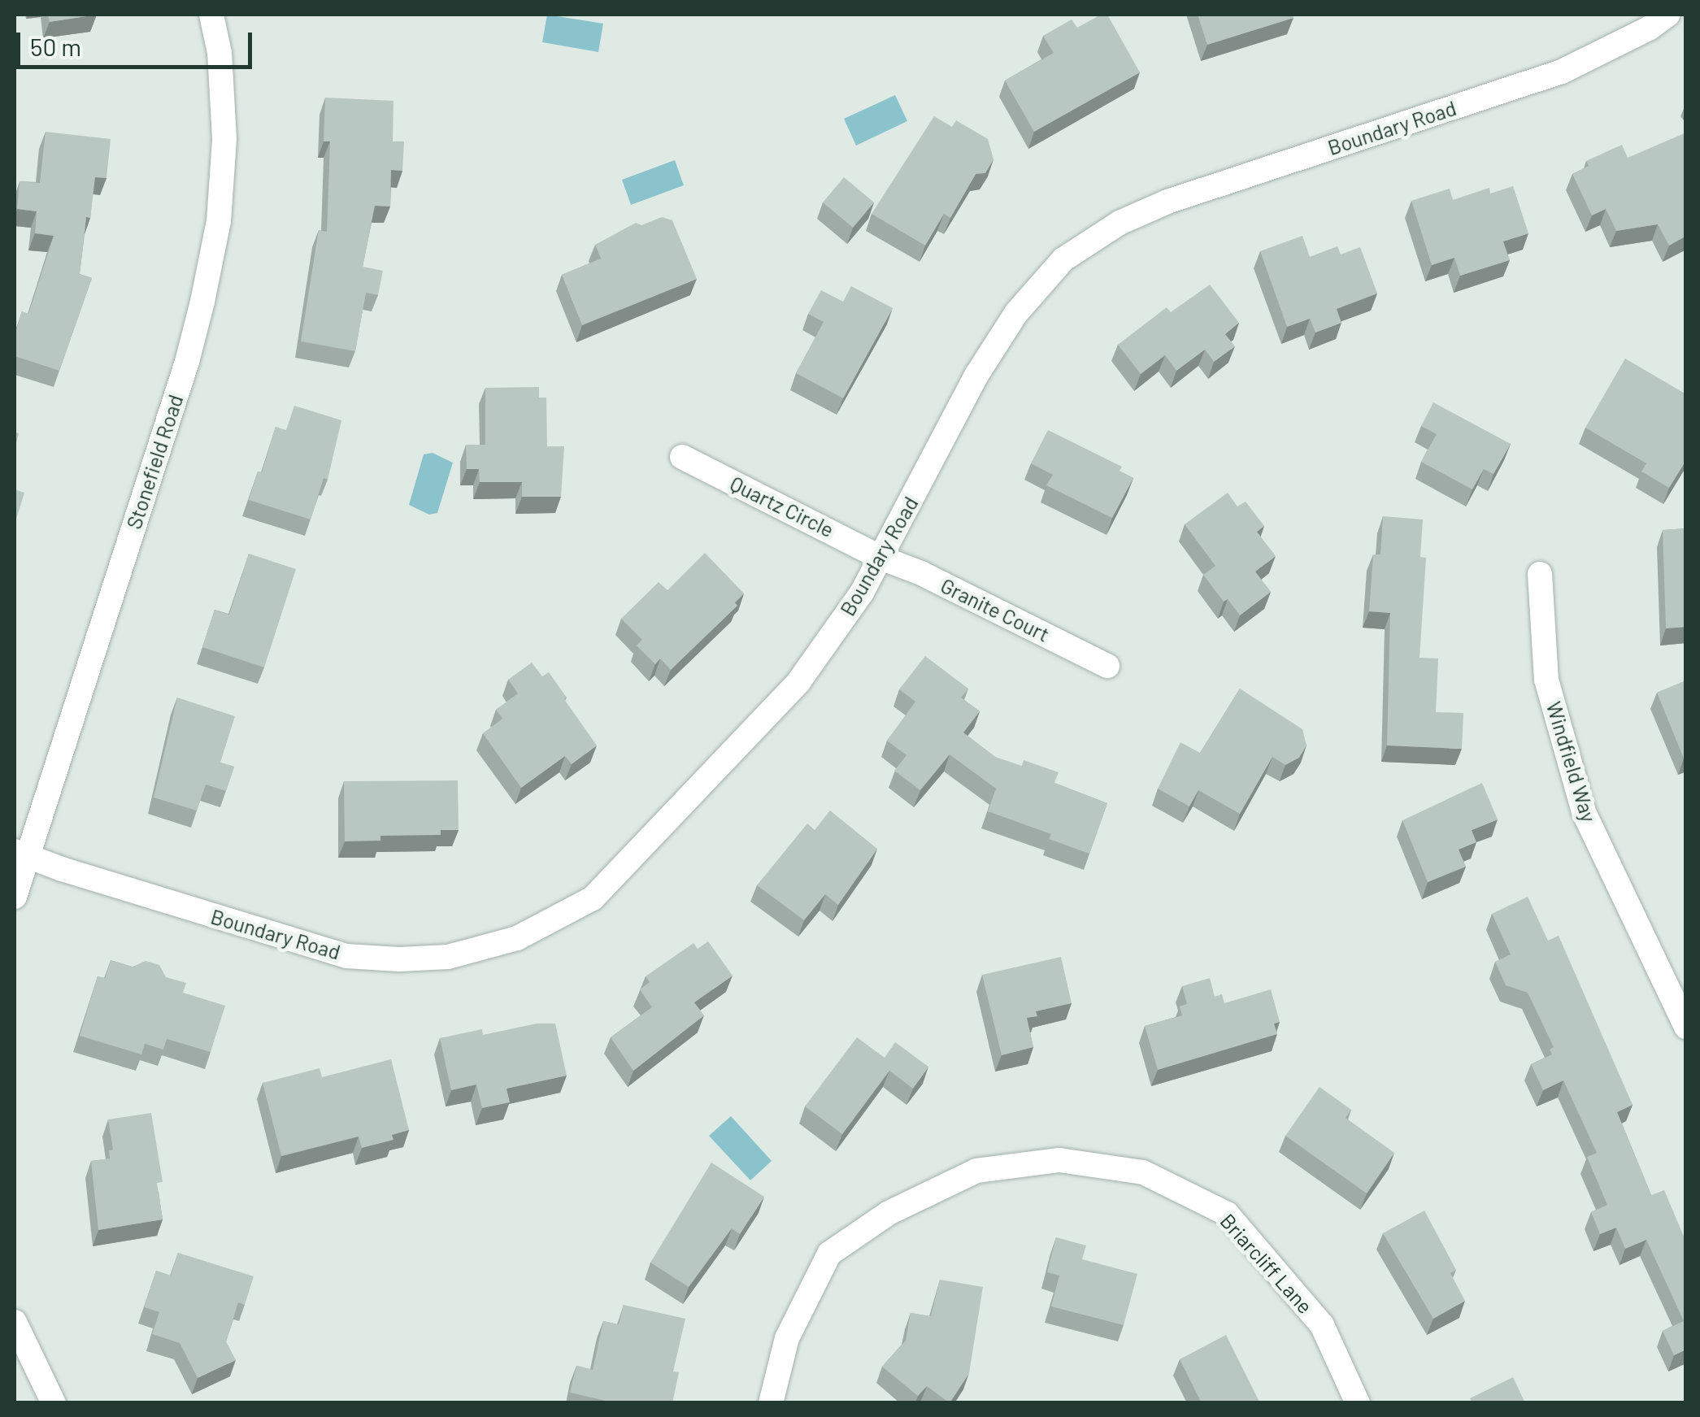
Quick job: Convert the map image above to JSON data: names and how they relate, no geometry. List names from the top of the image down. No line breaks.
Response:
{"streets":{"street":["Boundary Road","Stonefield Road","Quartz Circle","Granite Court","Windfield Way","Briarcliff Lane"]},"crossings":[["Boundary Road","Stonefield Road"],["Boundary Road","Quartz Circle"],["Boundary Road","Granite Court"],["Quartz Circle","Granite Court"]],"scale_bar":"50 m"}
